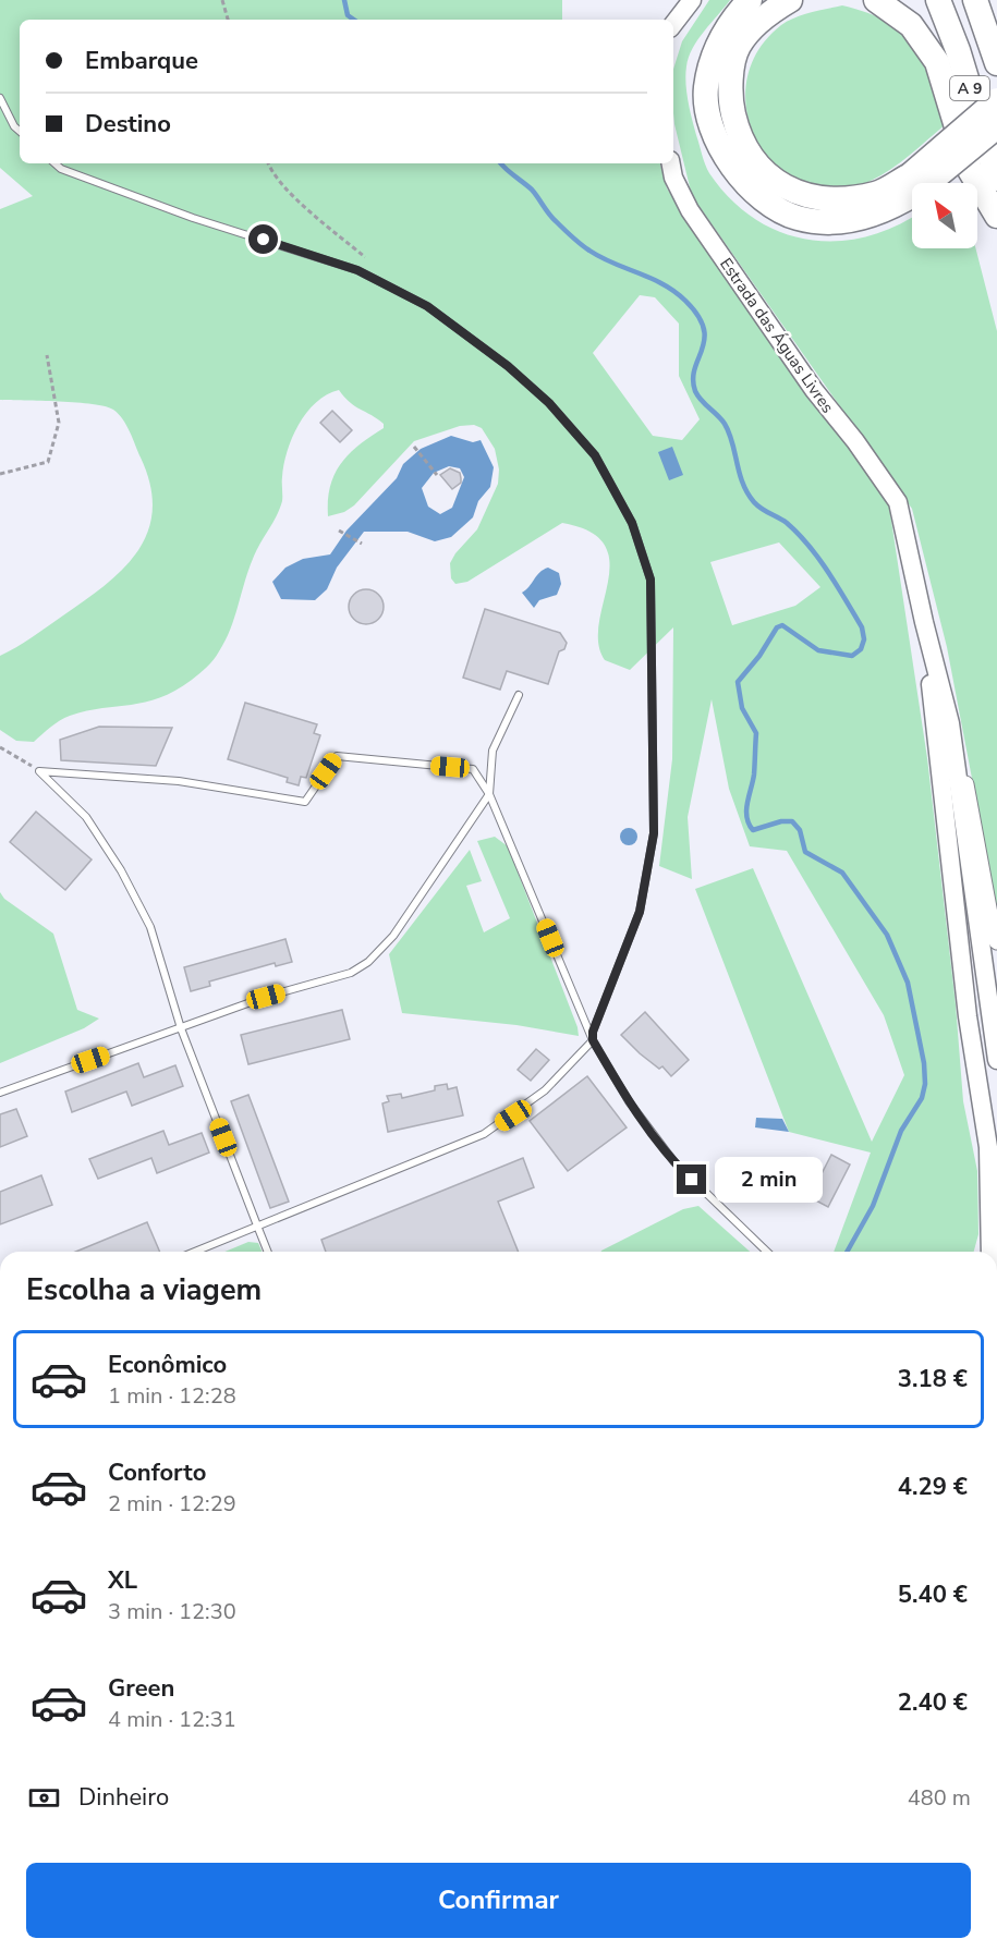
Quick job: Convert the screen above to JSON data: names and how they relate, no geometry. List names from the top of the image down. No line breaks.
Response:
{"streets":{"highway":["A 9"],"main road":["Estrada das Águas Livres"]},"north":"top left","page":{"banner":["Embarque","Destino"],"bubble":"2 min","heading":"Escolha a viagem","list":[{"name":"Econômico","note":"1 min · 12:28","value":"3.18 €"},{"name":"Conforto","note":"2 min · 12:29","value":"4.29 €"},{"name":"XL","note":"3 min · 12:30","value":"5.40 €"},{"name":"Green","note":"4 min · 12:31","value":"2.40 €"}],"pay":["Dinheiro","480 m"],"buttons":"Confirmar"}}
